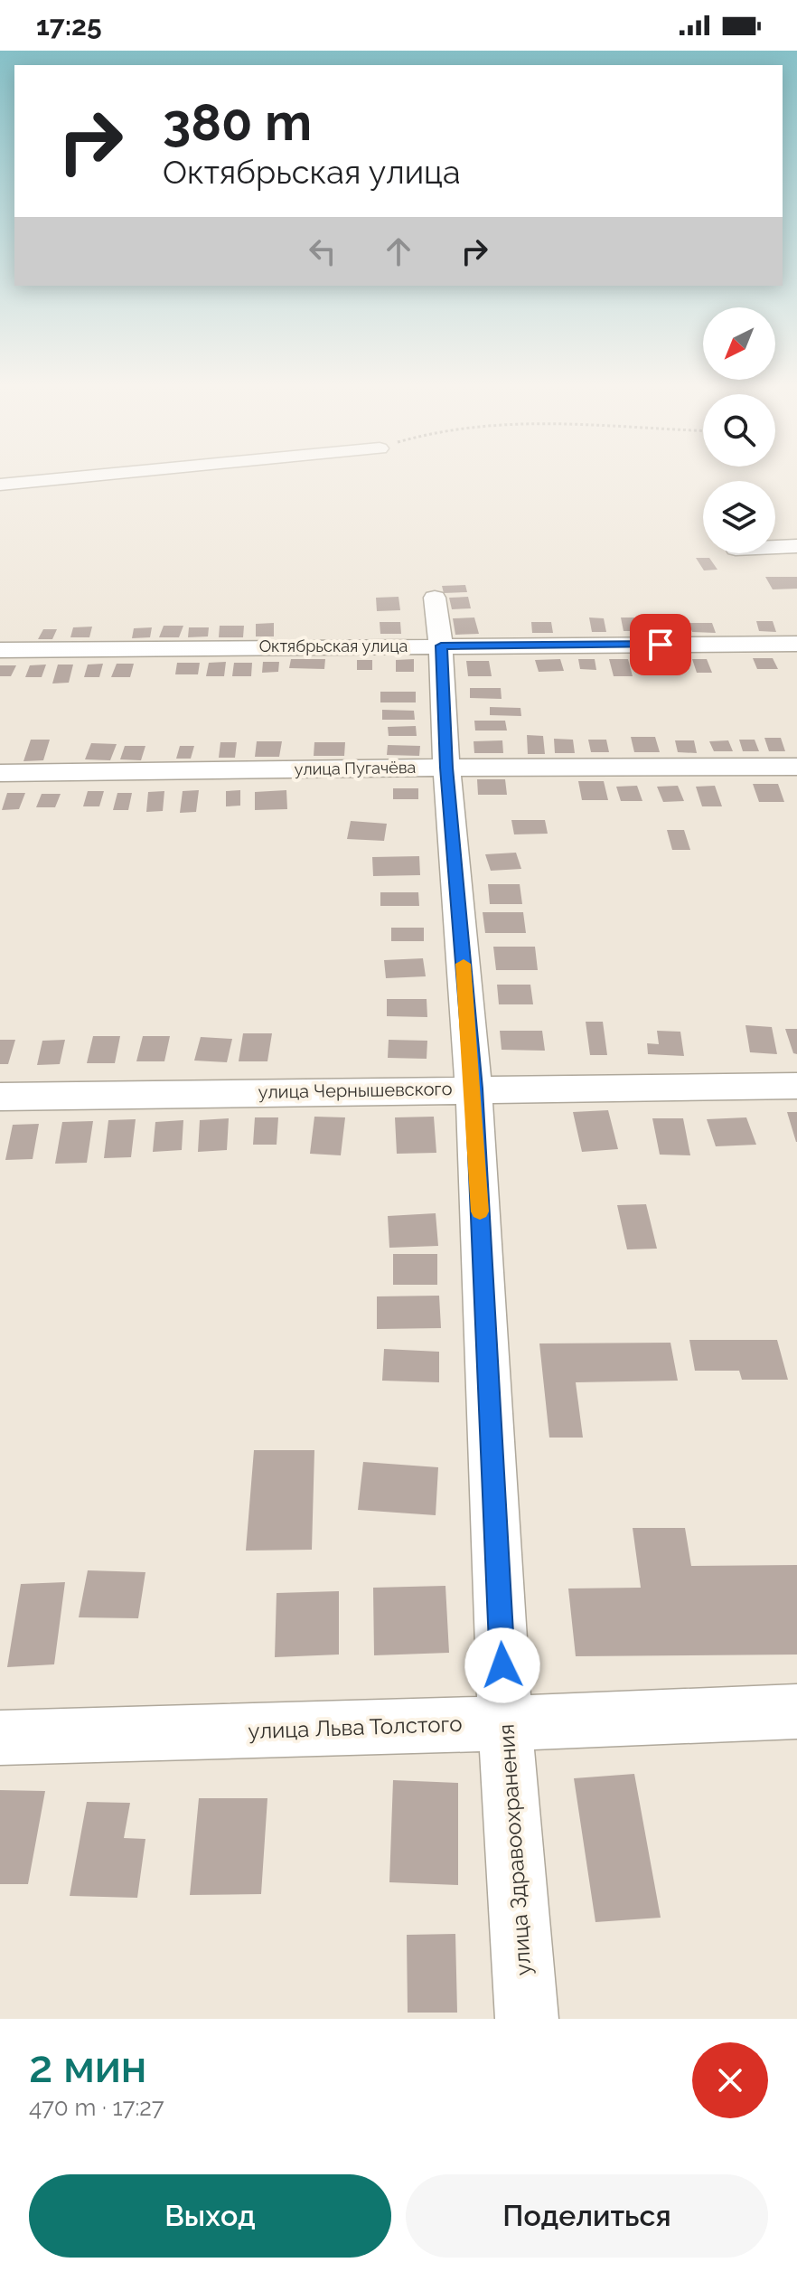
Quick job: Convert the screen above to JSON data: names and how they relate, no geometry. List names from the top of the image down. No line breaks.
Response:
{"streets":{"street":["Октябрьская улица","улица Пугачёва","улица Чернышевского","улица Льва Толстого","улица Здравоохранения"]},"crossings":[["Октябрьская улица","улица Здравоохранения"],["улица Пугачёва","улица Здравоохранения"],["улица Чернышевского","улица Здравоохранения"],["улица Льва Толстого","улица Здравоохранения"]],"north":"bottom left","page":{"status":"17:25","turn":["380 m","Октябрьская улица"],"heading":["2 мин","470 m · 17:27"],"buttons":["Выход","Поделиться"]}}
